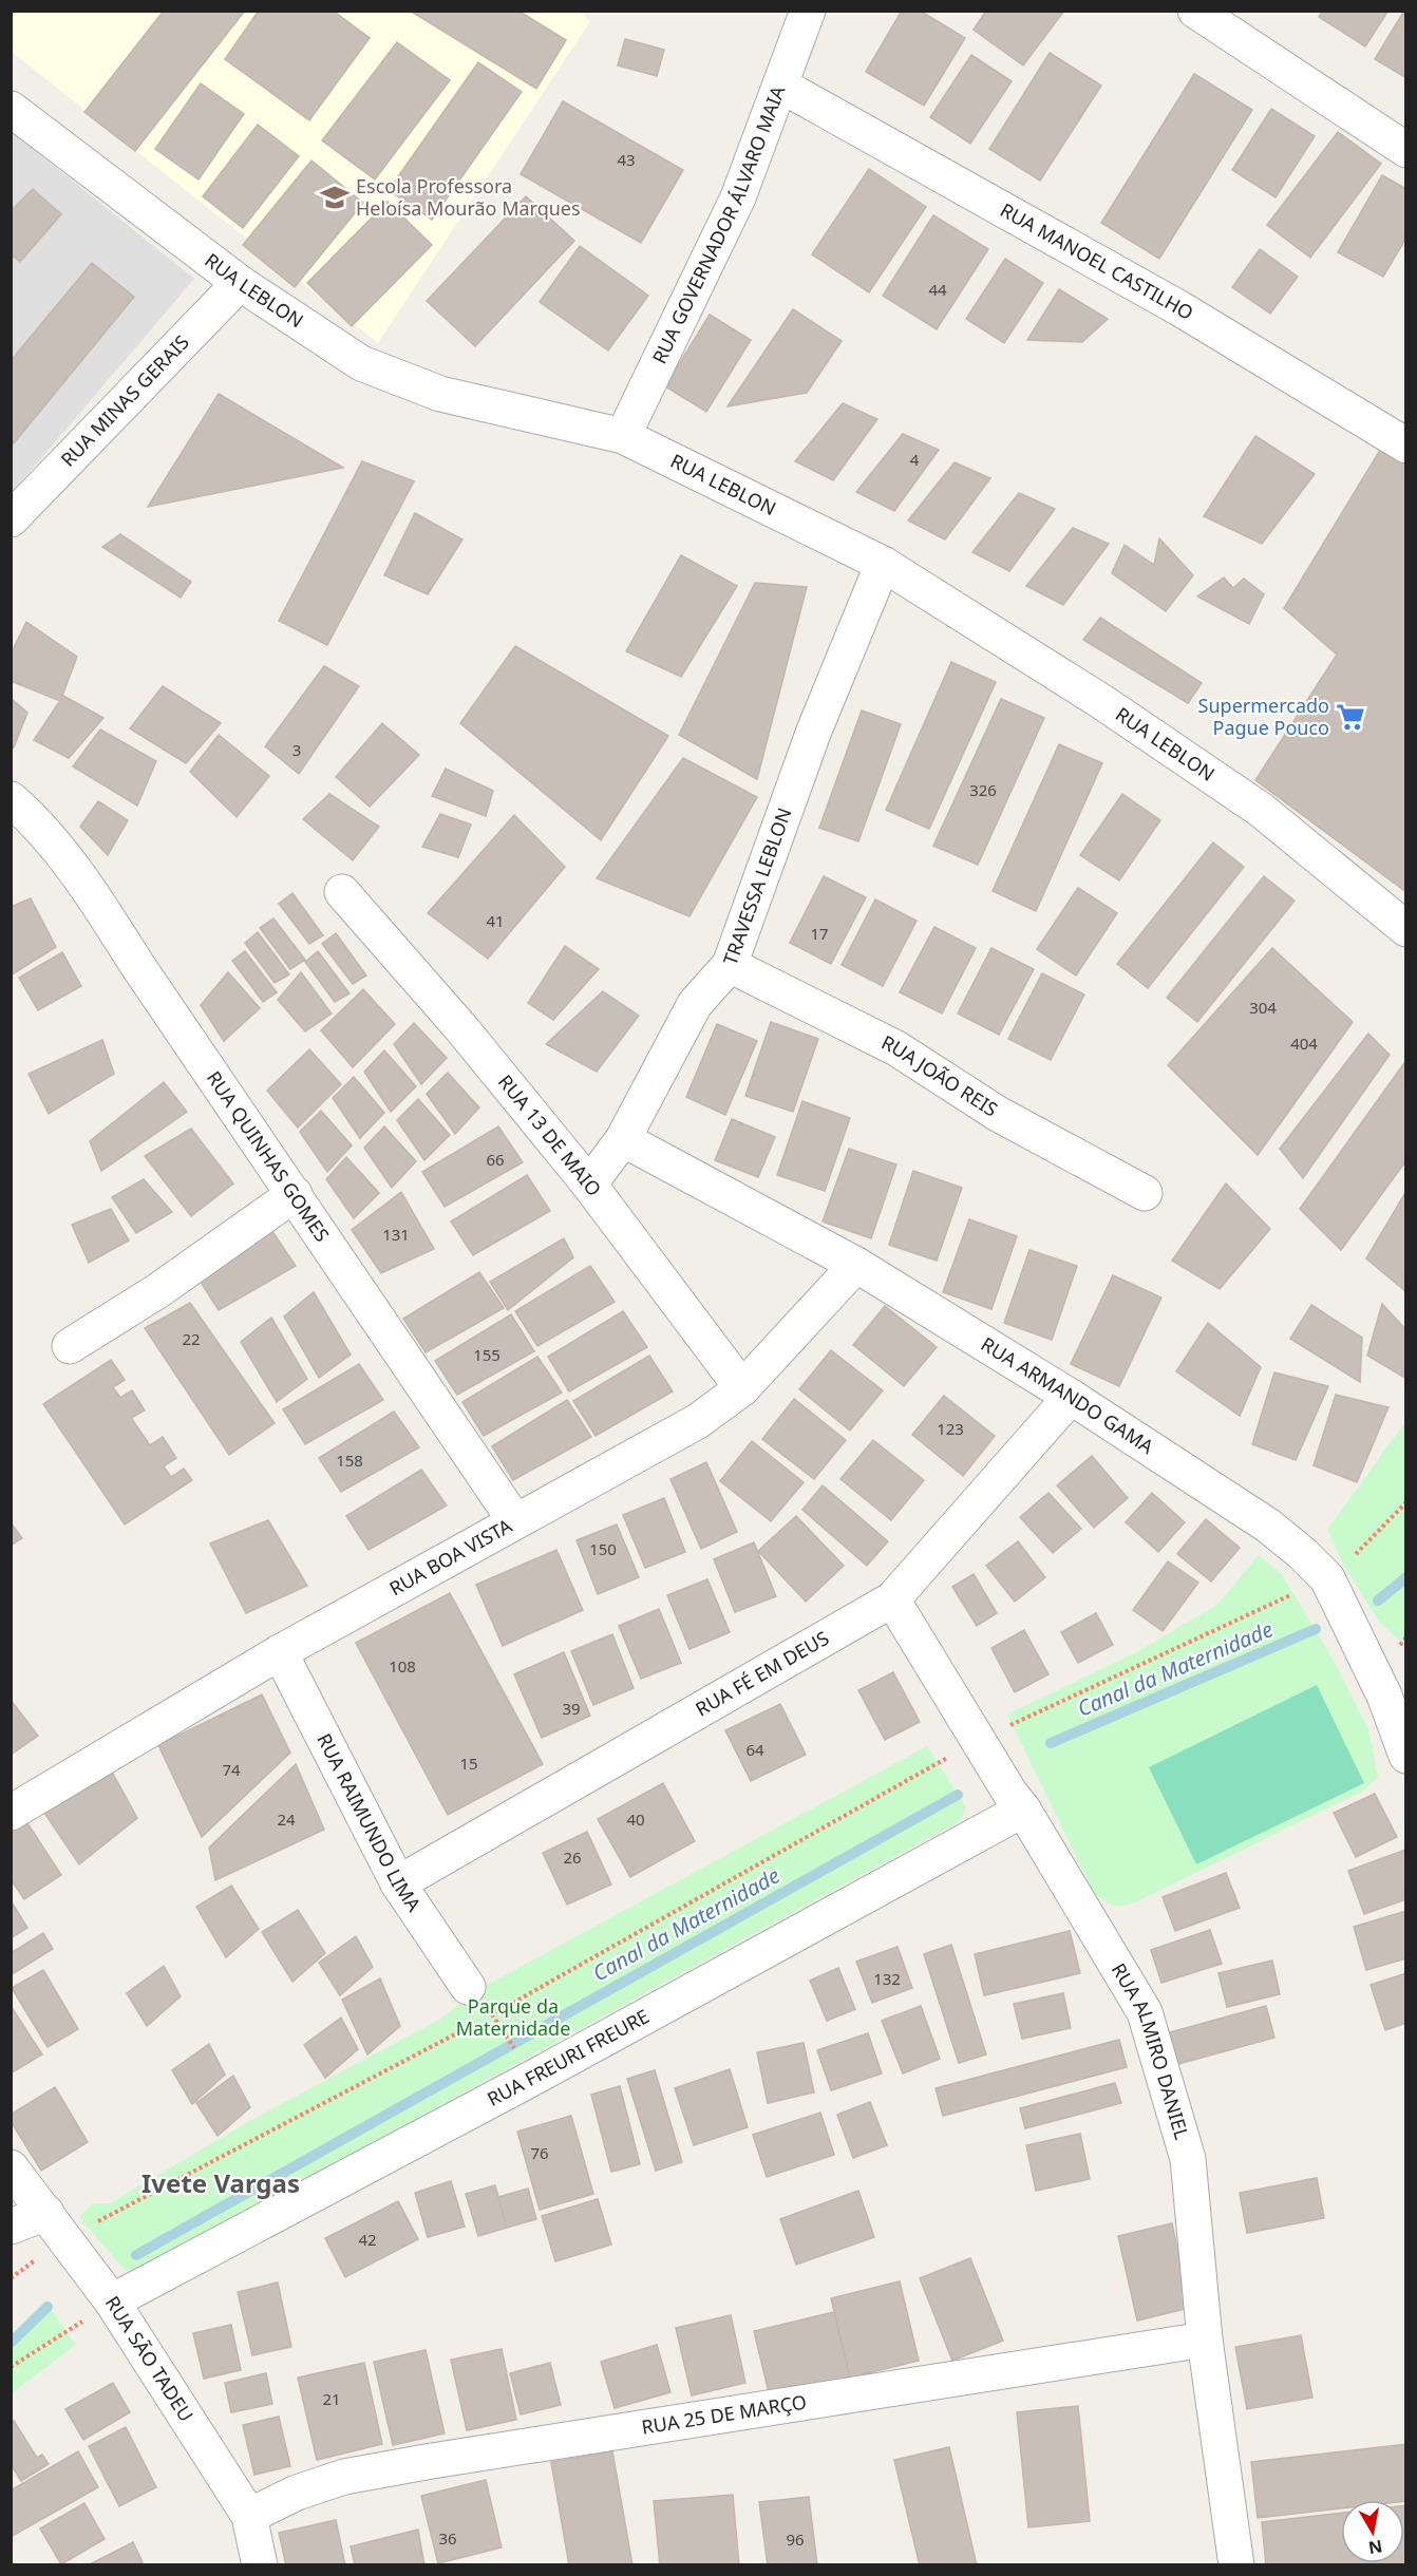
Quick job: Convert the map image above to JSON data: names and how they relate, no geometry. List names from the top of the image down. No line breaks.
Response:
{"streets":{"street":["RUA GOVERNADOR ÁLVARO MAIA","RUA MANOEL CASTILHO","RUA LEBLON","RUA MINAS GERAIS","TRAVESSA LEBLON","RUA JOÃO REIS","RUA 13 DE MAIO","RUA QUINHAS GOMES","RUA ARMANDO GAMA","RUA BOA VISTA","RUA FÉ EM DEUS","RUA RAIMUNDO LIMA","RUA ALMIRO DANIEL","RUA FREURI FREURE","RUA SÃO TADEU","RUA 25 DE MARÇO"]},"crossings":[["RUA GOVERNADOR ÁLVARO MAIA","RUA MANOEL CASTILHO"],["RUA GOVERNADOR ÁLVARO MAIA","RUA LEBLON"],["RUA LEBLON","RUA MINAS GERAIS"],["RUA LEBLON","TRAVESSA LEBLON"],["TRAVESSA LEBLON","RUA JOÃO REIS"],["TRAVESSA LEBLON","RUA 13 DE MAIO"],["TRAVESSA LEBLON","RUA ARMANDO GAMA"],["RUA 13 DE MAIO","RUA BOA VISTA"],["RUA QUINHAS GOMES","RUA BOA VISTA"],["RUA ARMANDO GAMA","RUA BOA VISTA"],["RUA ARMANDO GAMA","RUA FÉ EM DEUS"],["RUA BOA VISTA","RUA RAIMUNDO LIMA"],["RUA FÉ EM DEUS","RUA RAIMUNDO LIMA"],["RUA FÉ EM DEUS","RUA ALMIRO DANIEL"],["RUA ALMIRO DANIEL","RUA FREURI FREURE"],["RUA ALMIRO DANIEL","RUA 25 DE MARÇO"],["RUA FREURI FREURE","RUA SÃO TADEU"],["RUA SÃO TADEU","RUA 25 DE MARÇO"]],"districts":["Ivete Vargas"],"water":["Canal da Maternidade"],"parks":["Parque da Maternidade"],"places":{"school or university":["Escola Professora Heloísa Mourão Marques"],"supermarket":["Supermercado Pague Pouco"]},"house_numbers":["43","44","4","3","326","41","17","304","404","66","131","22","155","123","158","150","108","39","64","15","74","24","40","26","132","76","42","21","36","96"],"north":"bottom"}
